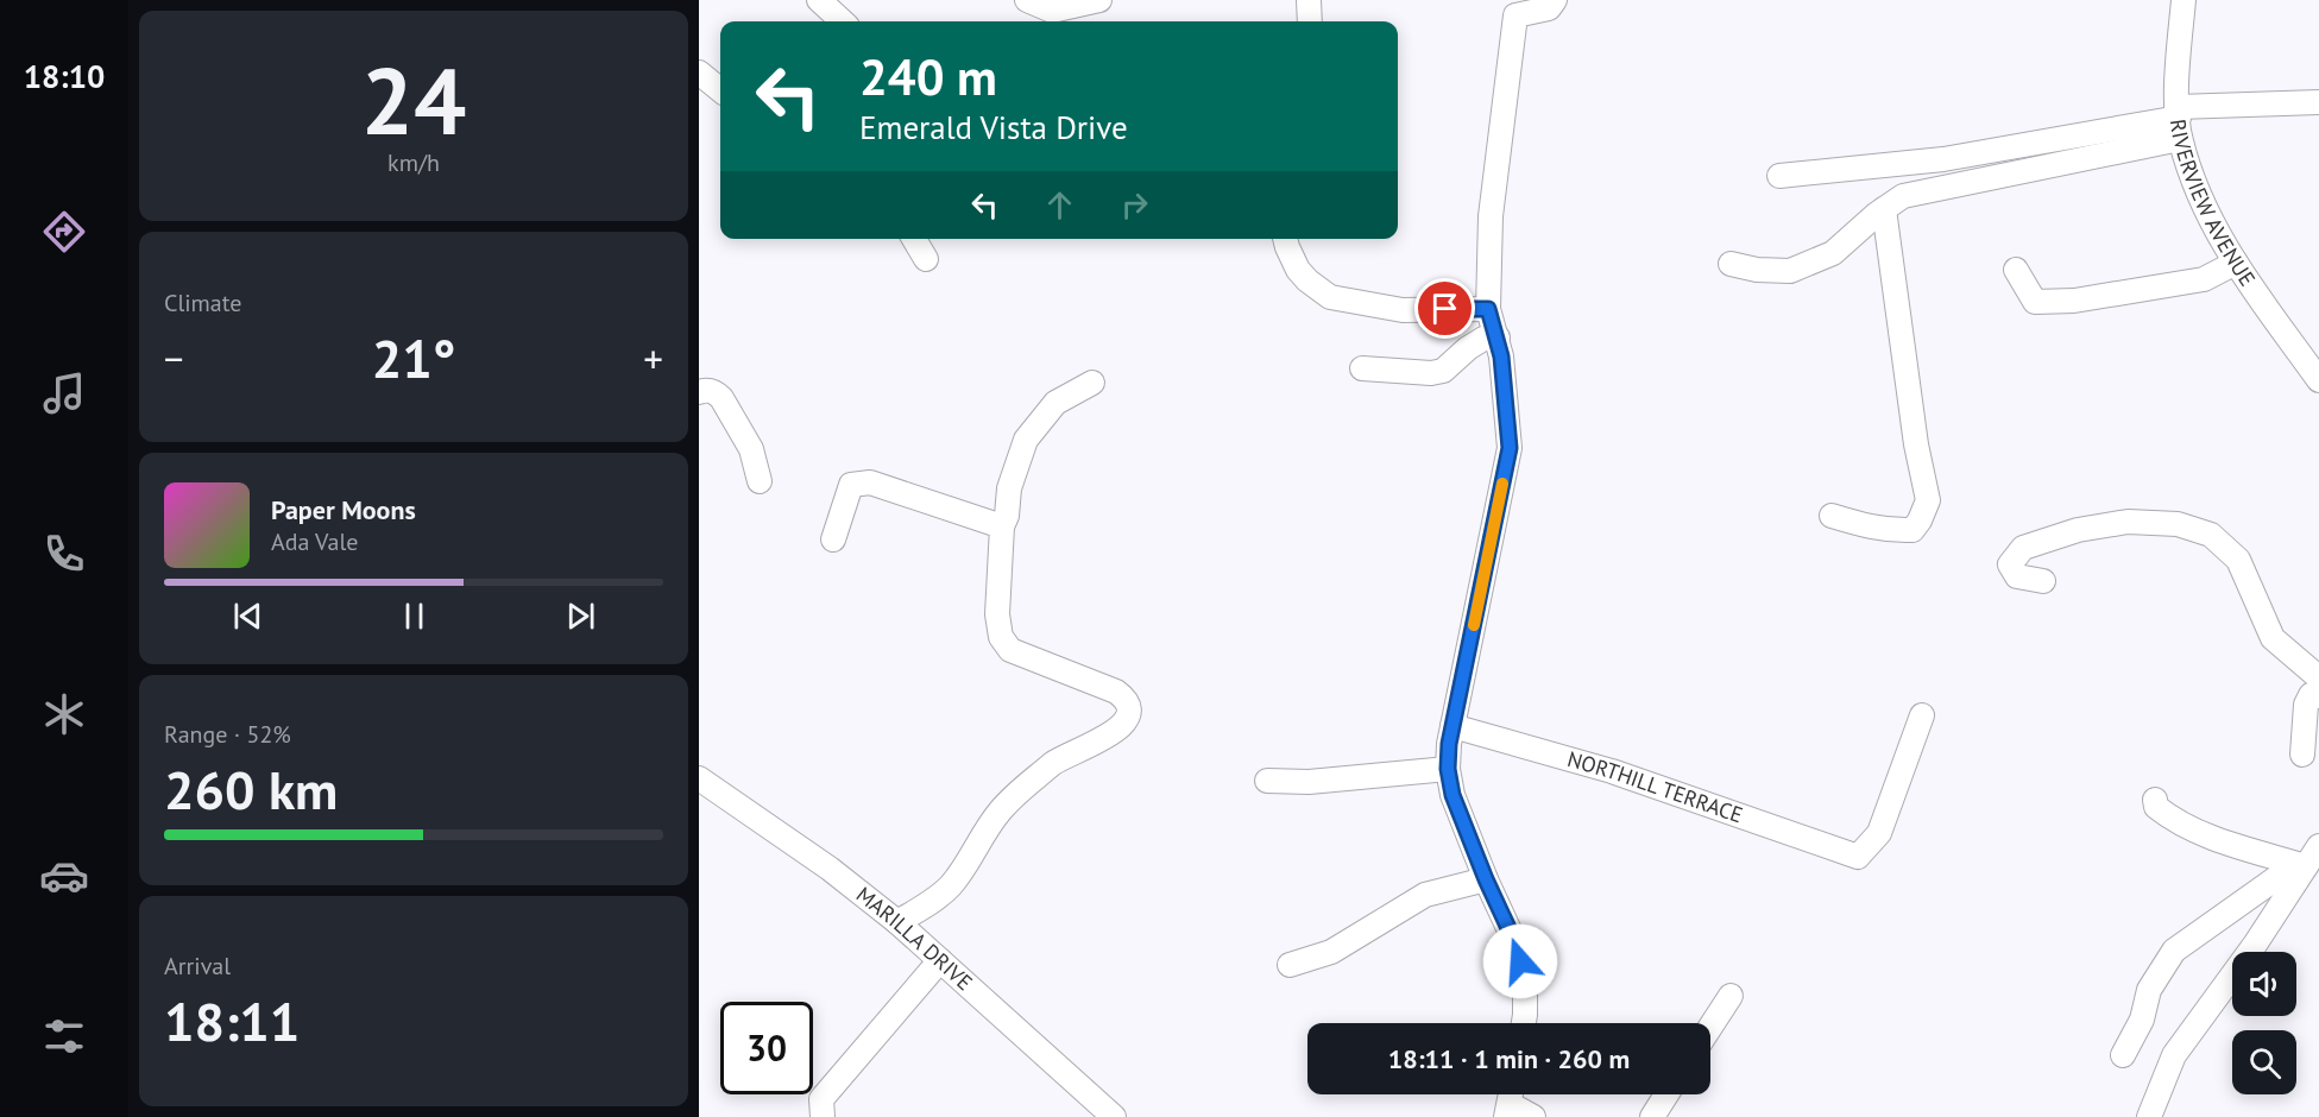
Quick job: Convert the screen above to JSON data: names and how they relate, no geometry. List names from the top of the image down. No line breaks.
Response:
{"streets":{"street":["RIVERVIEW AVENUE","NORTHILL TERRACE","MARILLA DRIVE"]},"page":{"tabs":"18:10","tile":[["24","km/h"],"Climate",["Range · 52%","260 km"],["Arrival","18:11"]],"turn":["240 m","Emerald Vista Drive"],"heat":["−","21°","+"],"song":["Paper Moons","Ada Vale"],"limit":"30","trip":"18:11 · 1 min · 260 m"}}
